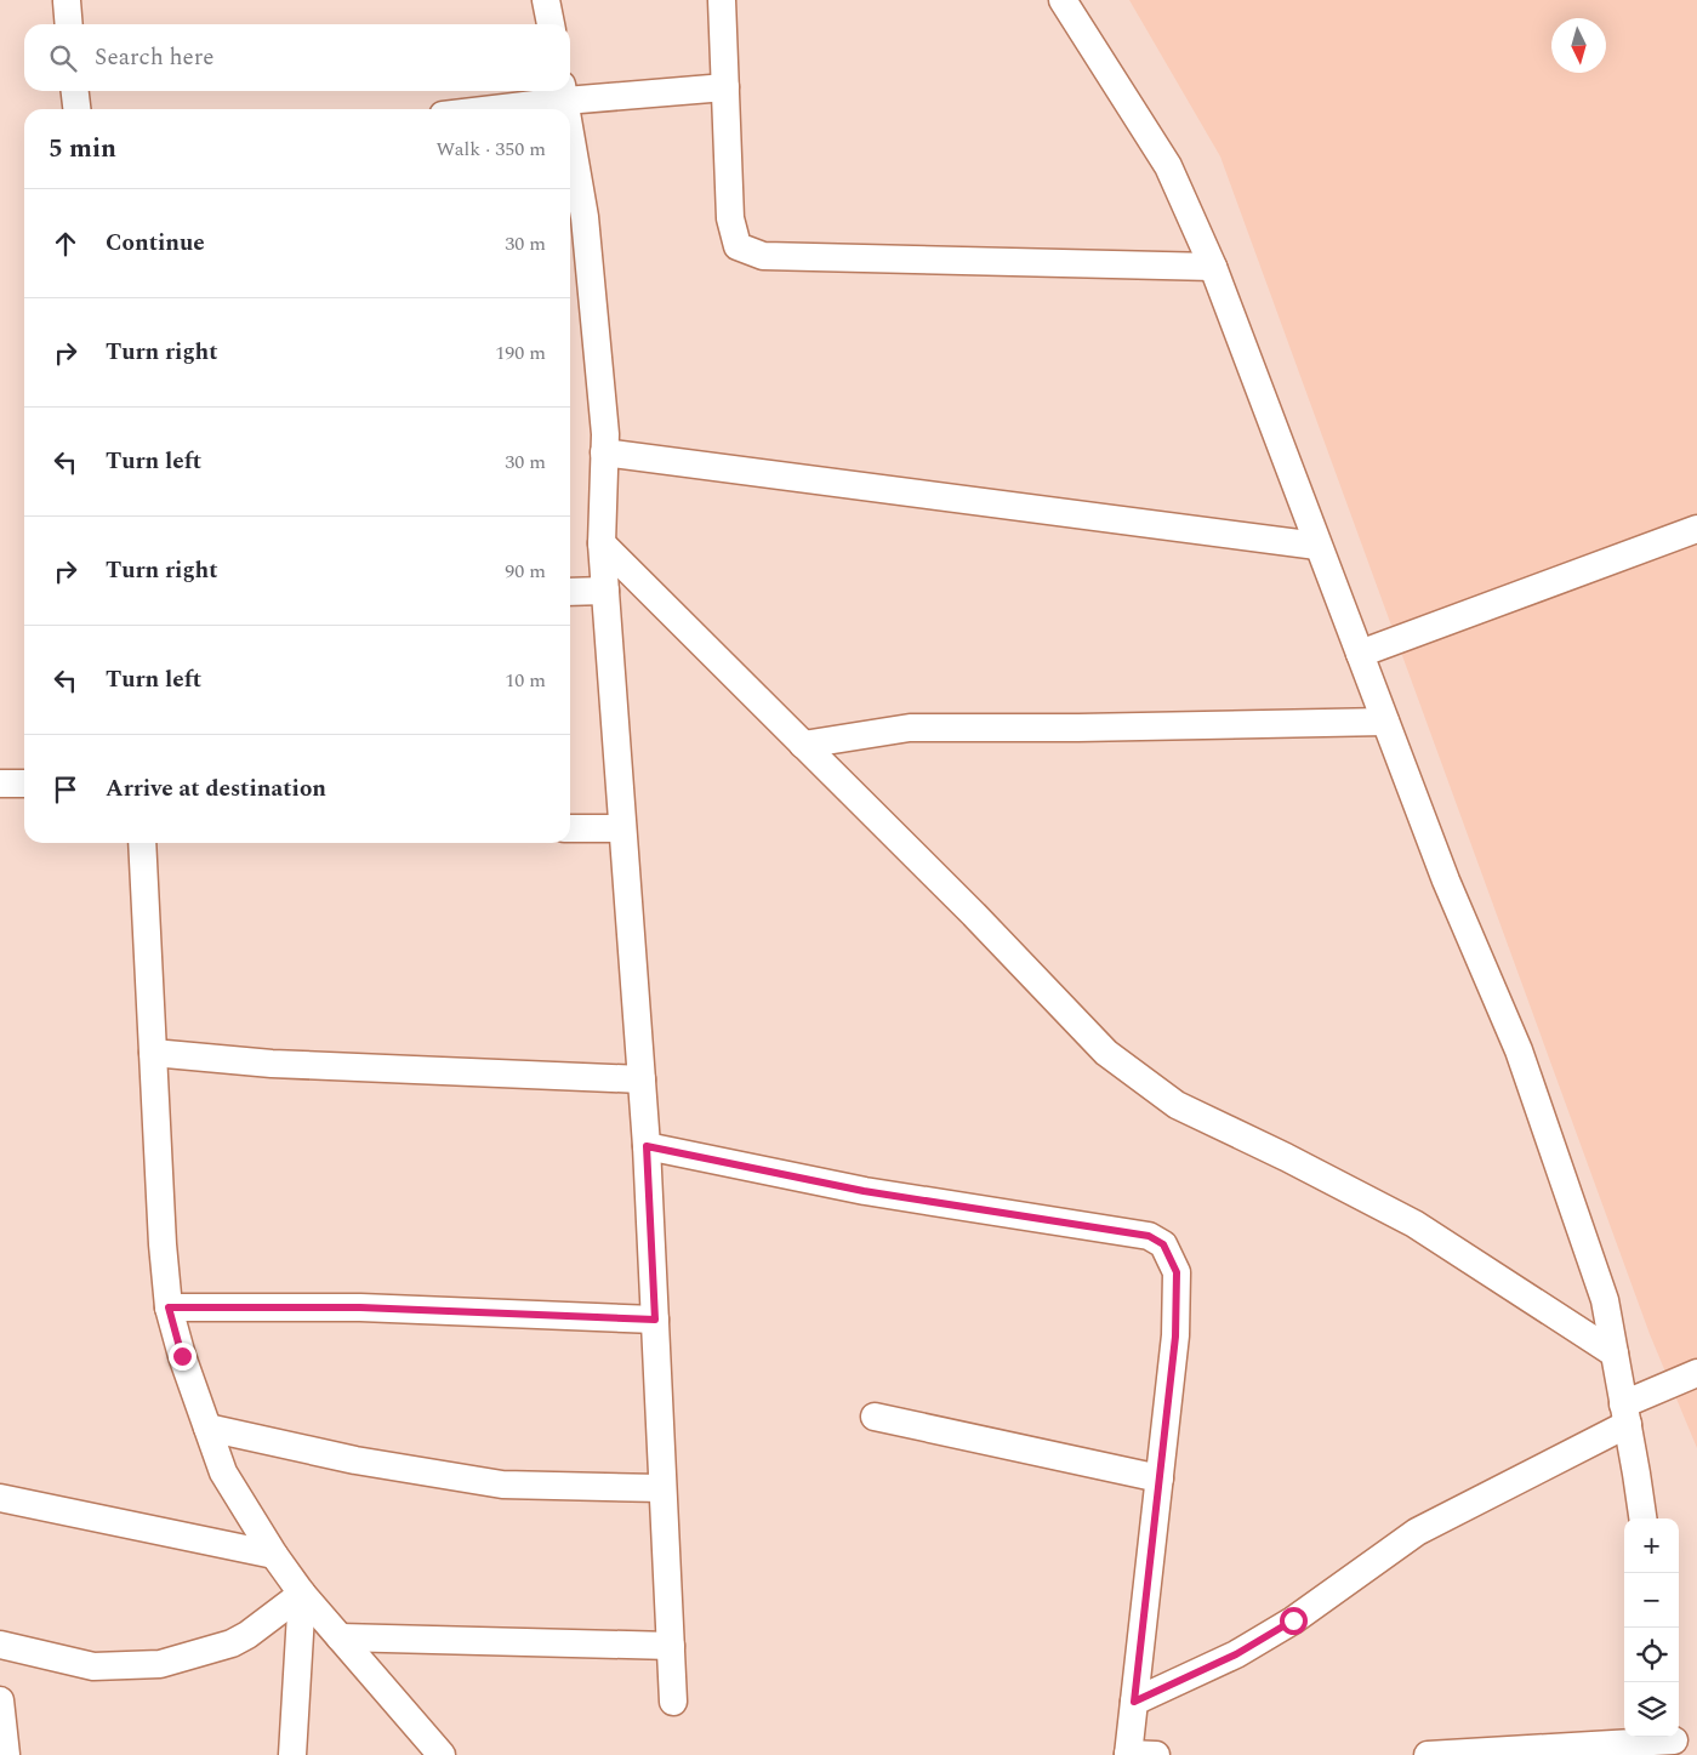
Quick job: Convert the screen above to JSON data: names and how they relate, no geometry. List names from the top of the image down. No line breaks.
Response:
{"north":"bottom","page":{"search":"Search here","heading":["5 min","Walk · 350 m"],"list":[["Continue","30 m"],["Turn right","190 m"],["Turn left","30 m"],["Turn right","90 m"],["Turn left","10 m"],"Arrive at destination"],"map_buttons":["+","−"]}}
